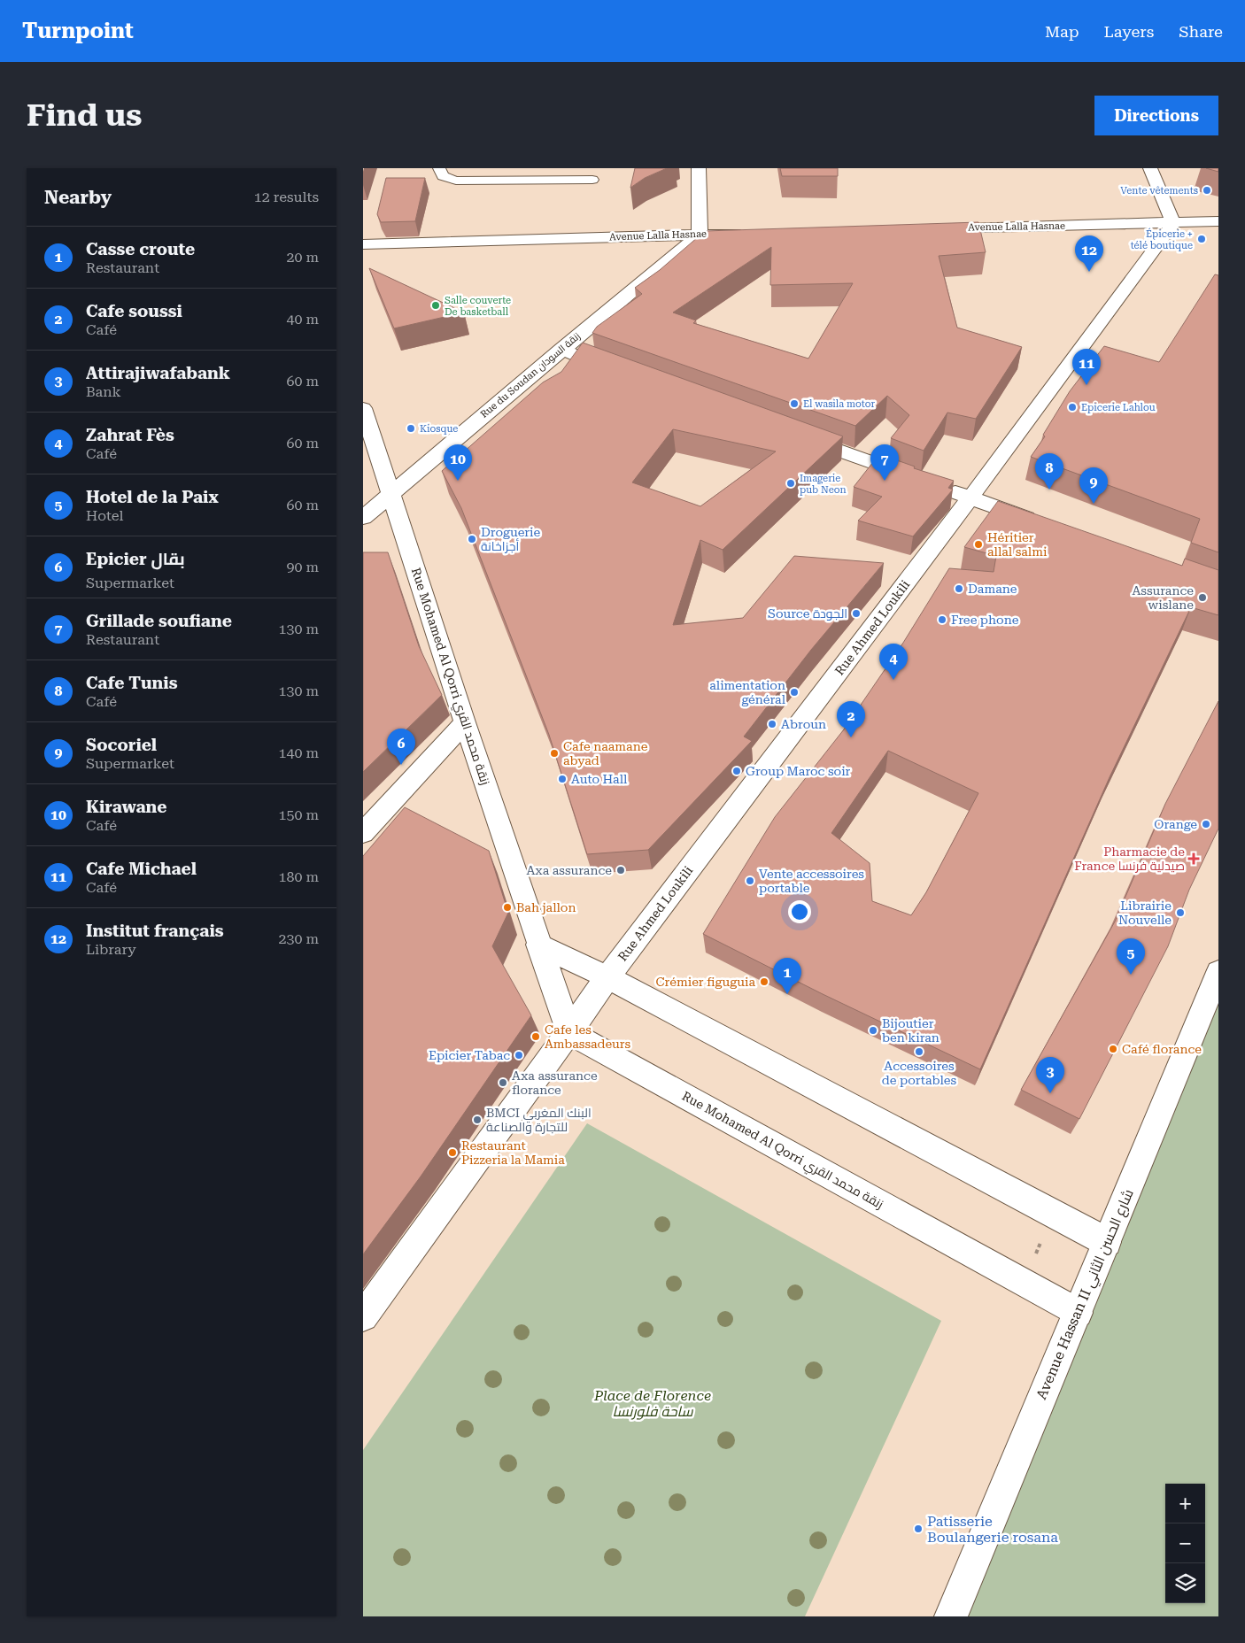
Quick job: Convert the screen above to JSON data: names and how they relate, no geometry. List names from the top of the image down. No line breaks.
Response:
{"streets":{"street":["Avenue Lalla Hasnae","Rue du Soudan زنقة السودان","Rue Ahmed Loukili","Rue Mohamed Al Qorri زنقة محمد القري","Avenue Hassan II شارع الحسن الثاني"]},"crossings":[["Avenue Lalla Hasnae","Rue du Soudan زنقة السودان"],["Avenue Lalla Hasnae","Rue Ahmed Loukili"],["Rue du Soudan زنقة السودان","Rue Mohamed Al Qorri زنقة محمد القري"],["Rue Ahmed Loukili","Rue Mohamed Al Qorri زنقة محمد القري"],["Rue Mohamed Al Qorri زنقة محمد القري","Avenue Hassan II شارع الحسن الثاني"]],"parks":["Place de Florence ساحة فلورنسا"],"places":{"other":["Vente vêtements","Épicerie + télé boutique","Salle couverte De basketball","El wasila motor","Epicerie Lahlou","Kiosque","Imagerie pub Neon","Droguerie أجزاخانة","Héritier allal salmi","Damane","Assurance wislane","Source الجودة","Free phone","alimentation général","Abroun","Cafe naamane abyad","Group Maroc soir","Auto Hall","Orange","Axa assurance","Vente accessoires portable","Bah jallon","Librairie Nouvelle","Crémier figuguia","Bijoutier ben kiran","Cafe les Ambassadeurs","Café florance","Accessoires de portables","Epicier Tabac","Axa assurance florance","BMCI البنك المغربي للتجارة والصناعة","Restaurant Pizzeria la Mamia","Patisserie Boulangerie rosana"],"health":["Pharmacie de France صيدلية فرنسا"]},"page":{"header":"Turnpoint","nav":["Map","Layers","Share"],"buttons":"Directions","title":"Find us","heading":["Nearby","12 results"],"list":[{"mark":"1","name":"Casse croute","note":"Restaurant","value":"20 m"},{"mark":"2","name":"Cafe soussi","note":"Café","value":"40 m"},{"mark":"3","name":"Attirajiwafabank","note":"Bank","value":"60 m"},{"mark":"4","name":"Zahrat Fès","note":"Café","value":"60 m"},{"mark":"5","name":"Hotel de la Paix","note":"Hotel","value":"60 m"},{"mark":"6","name":"Epicier بقال","note":"Supermarket","value":"90 m"},{"mark":"7","name":"Grillade soufiane","note":"Restaurant","value":"130 m"},{"mark":"8","name":"Cafe Tunis","note":"Café","value":"130 m"},{"mark":"9","name":"Socoriel","note":"Supermarket","value":"140 m"},{"mark":"10","name":"Kirawane","note":"Café","value":"150 m"},{"mark":"11","name":"Cafe Michael","note":"Café","value":"180 m"},{"mark":"12","name":"Institut français","note":"Library","value":"230 m"}],"pins":["12","11","7","10","8","9","4","2","6","5","1","3"],"map_buttons":["+","−"]}}
